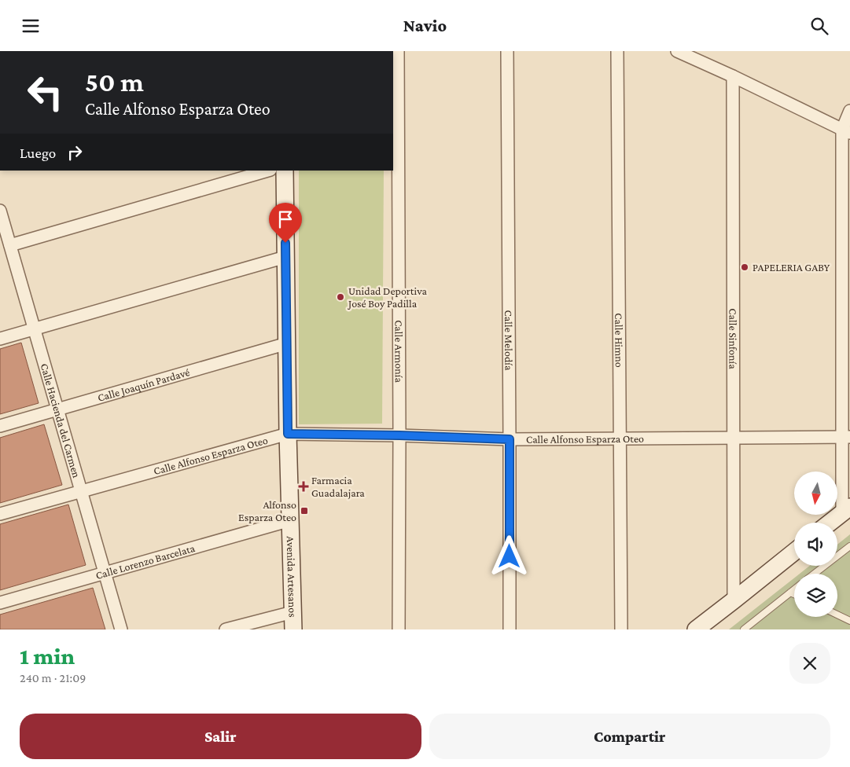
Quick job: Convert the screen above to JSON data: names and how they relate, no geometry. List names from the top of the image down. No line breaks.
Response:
{"streets":{"street":["Calle Sinfonía","Calle Melodía","Calle Himno","Calle Armonía","Calle Joaquín Pardavé","Calle Hacienda del Carmen","Calle Alfonso Esparza Oteo","Calle Lorenzo Barcelata","Avenida Artesanos"]},"crossings":[["Calle Sinfonía","Calle Alfonso Esparza Oteo"],["Calle Melodía","Calle Alfonso Esparza Oteo"],["Calle Himno","Calle Alfonso Esparza Oteo"],["Calle Armonía","Calle Alfonso Esparza Oteo"],["Calle Joaquín Pardavé","Calle Hacienda del Carmen"],["Calle Joaquín Pardavé","Avenida Artesanos"],["Calle Hacienda del Carmen","Calle Alfonso Esparza Oteo"],["Calle Hacienda del Carmen","Calle Lorenzo Barcelata"],["Calle Alfonso Esparza Oteo","Avenida Artesanos"],["Calle Lorenzo Barcelata","Avenida Artesanos"]],"places":{"other":["PAPELERIA GABY","Unidad Deportiva José Boy Padilla"],"health":["Farmacia Guadalajara"],"transit":["Alfonso Esparza Oteo"]},"north":"bottom","page":{"header":"Navio","turn":["50 m","Calle Alfonso Esparza Oteo"],"then":"Luego","heading":["1 min","240 m · 21:09"],"buttons":["Salir","Compartir"]}}
